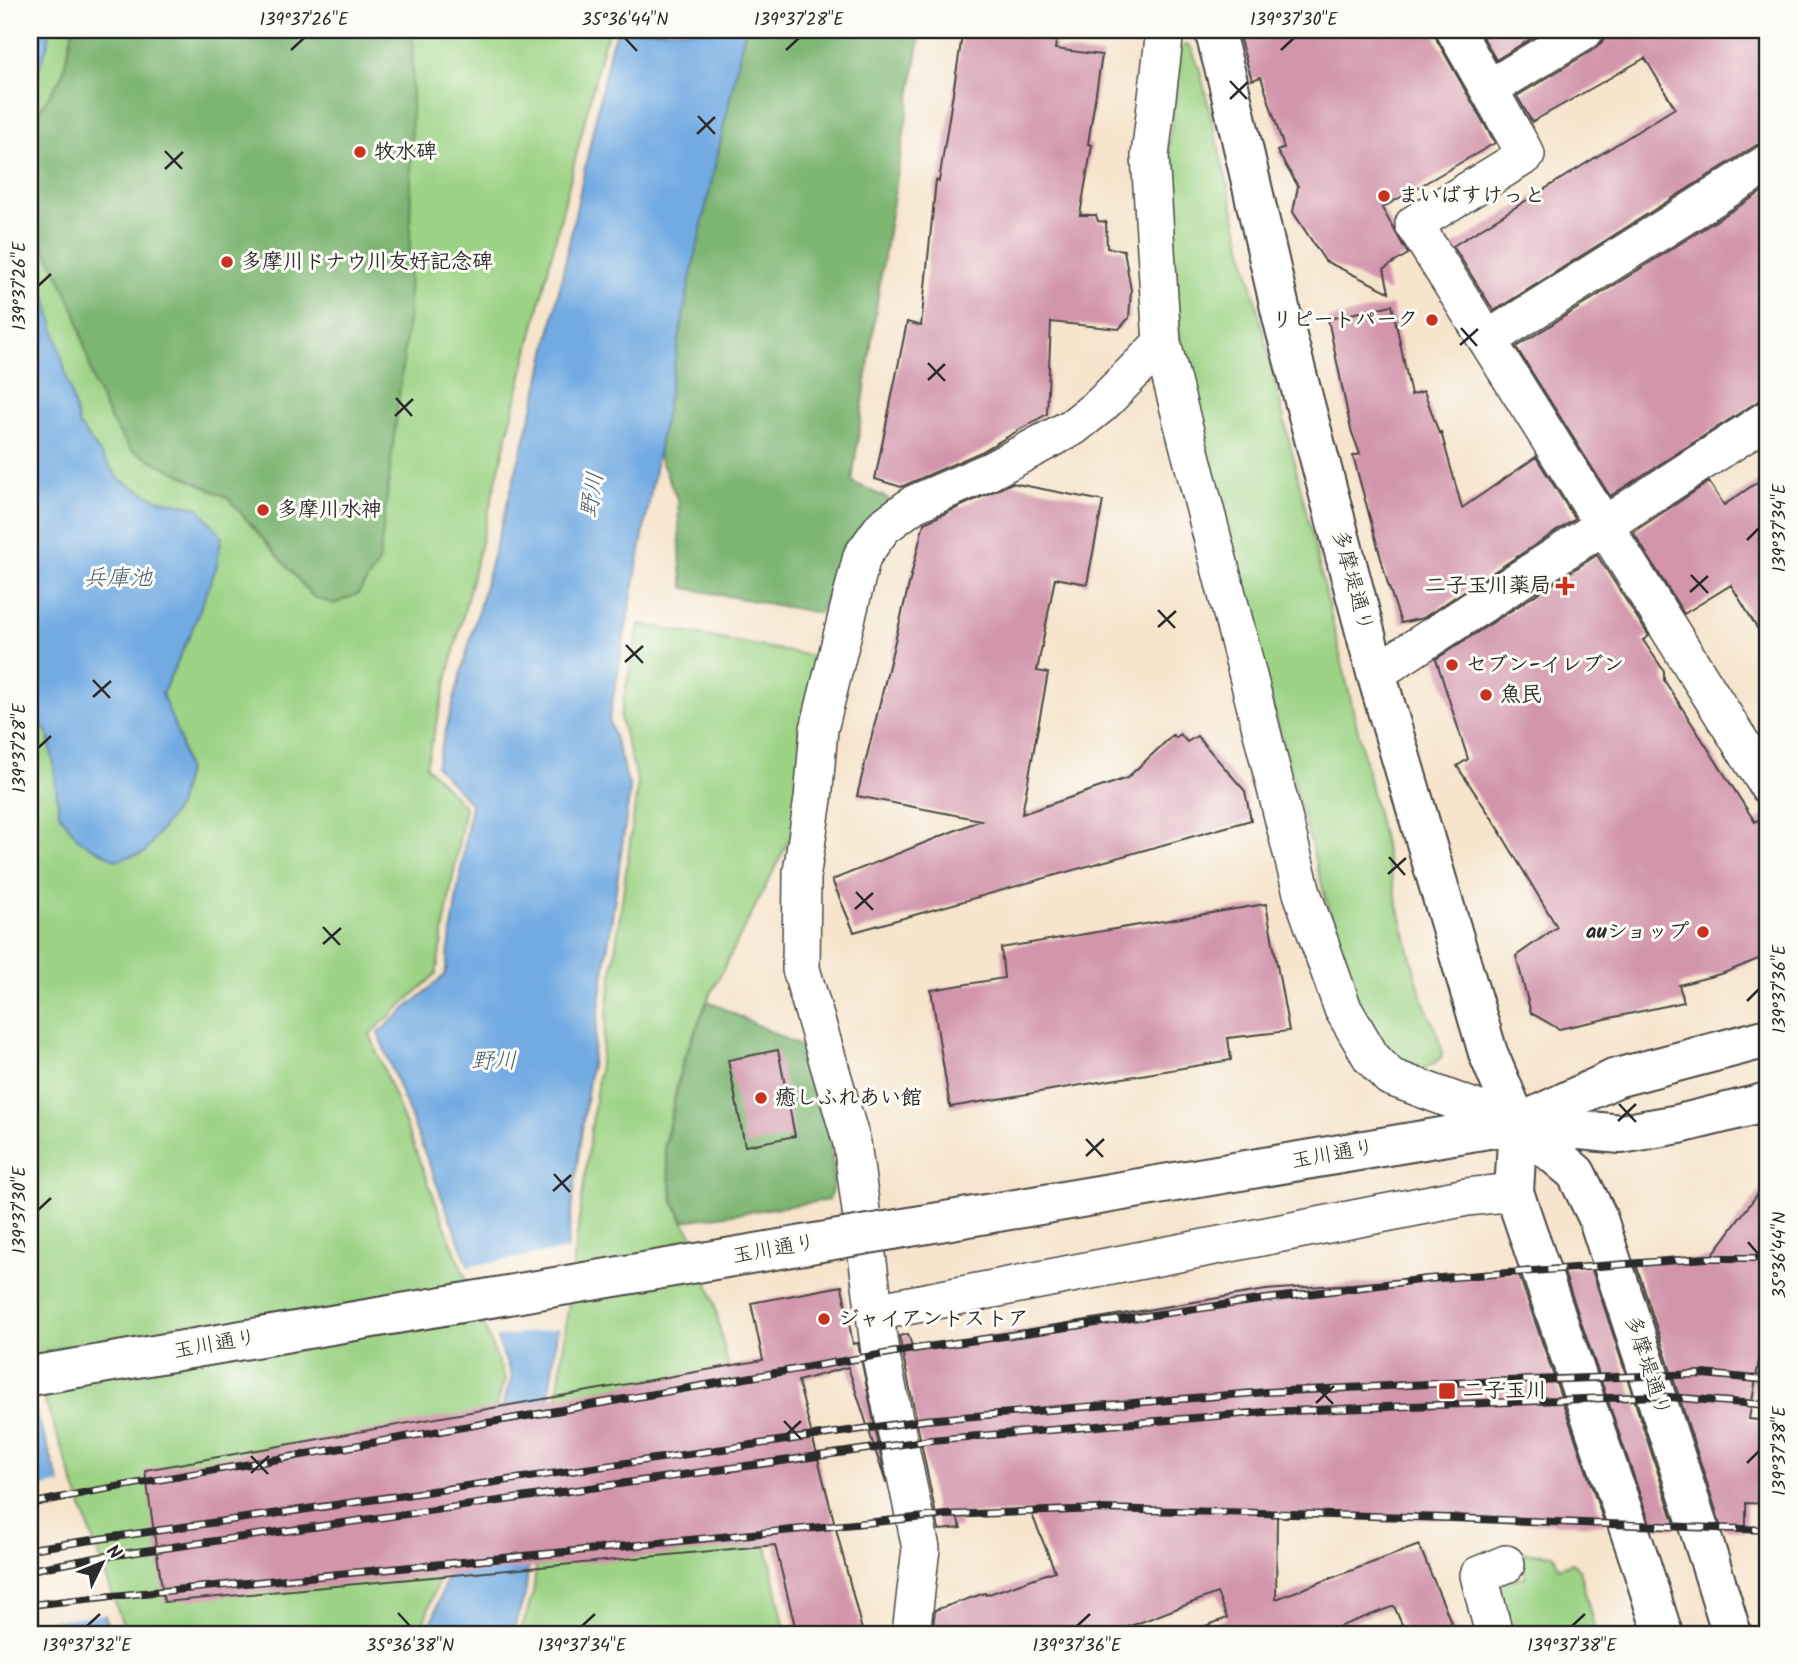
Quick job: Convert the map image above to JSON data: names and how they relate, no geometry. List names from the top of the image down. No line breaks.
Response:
{"streets":{"main road":["多摩堤通り","玉川通り"]},"crossings":[["多摩堤通り","玉川通り"]],"water":["野川","兵庫池"],"places":{"other":["牧水碑","まいばすけっと","多摩川ドナウ川友好記念碑","リピートパーク","多摩川水神","セブン-イレブン","魚民","auショップ","癒しふれあい館","ジャイアントストア"],"health":["二子玉川薬局"],"transit":["二子玉川"]},"north":"top right","coordinates":["139°37'26\"E","35°36'44\"N","139°37'28\"E","139°37'30\"E","139°37'34\"E","139°37'36\"E","139°37'38\"E","139°37'32\"E","35°36'38\"N"]}
